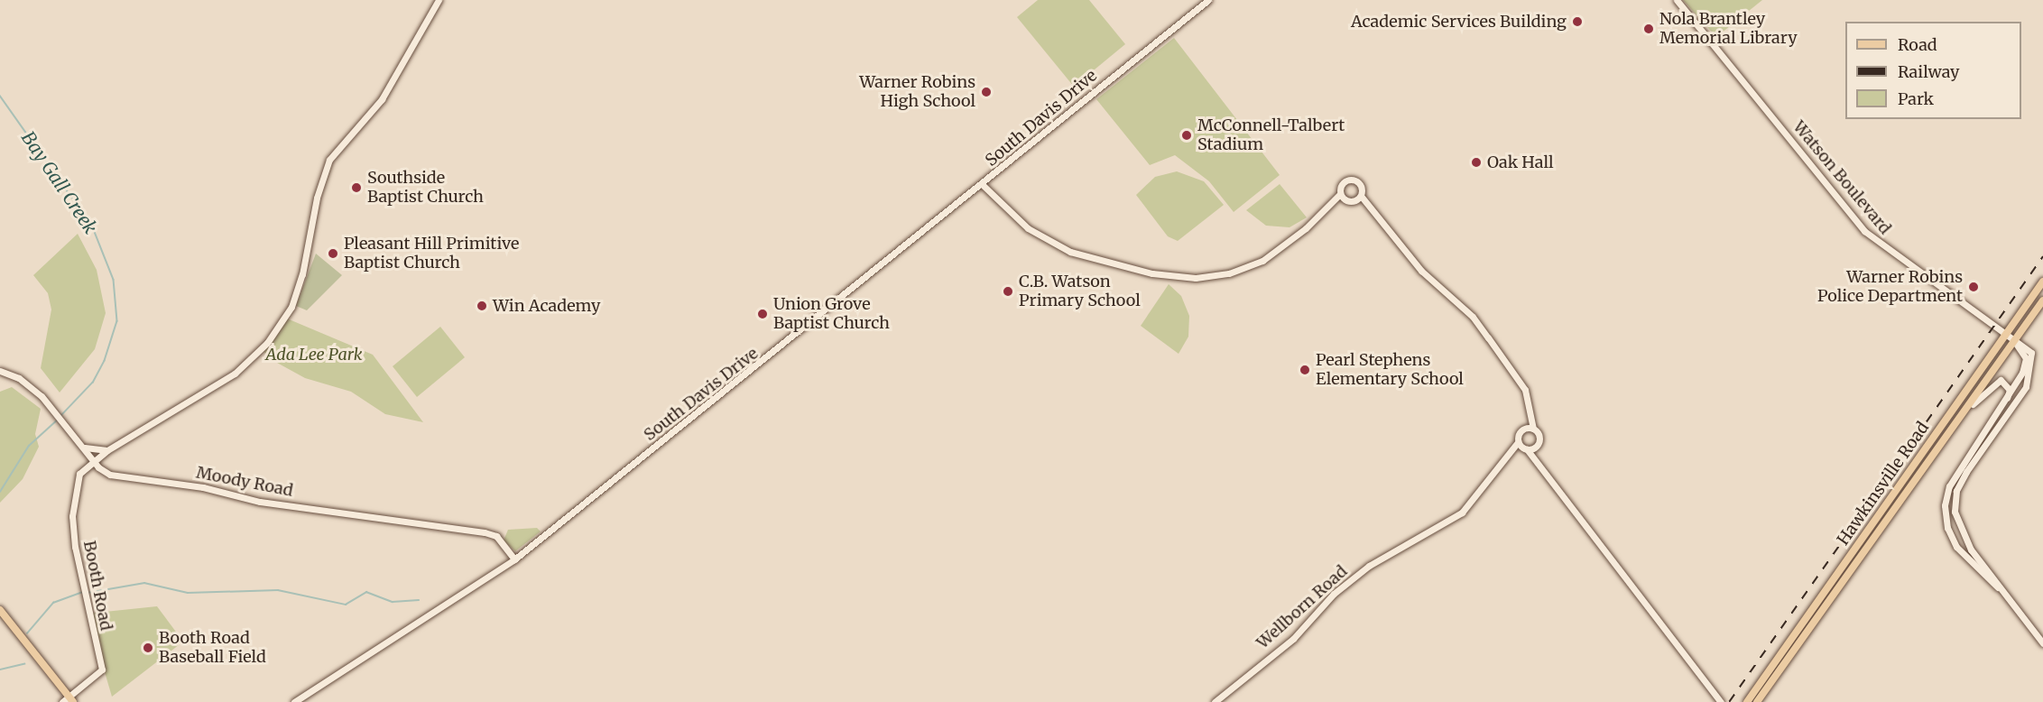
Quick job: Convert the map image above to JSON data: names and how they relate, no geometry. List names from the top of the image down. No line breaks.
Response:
{"streets":{"main road":["Hawkinsville Road"],"street":["South Davis Drive","Watson Boulevard","Moody Road","Booth Road","Wellborn Road"]},"crossings":[["South Davis Drive","Moody Road"],["Watson Boulevard","Hawkinsville Road"],["Moody Road","Booth Road"]],"water":["Bay Gall Creek"],"parks":["Ada Lee Park"],"places":["Academic Services Building","Nola Brantley Memorial Library","Warner Robins High School","McConnell-Talbert Stadium","Oak Hall","Southside Baptist Church","Pleasant Hill Primitive Baptist Church","Warner Robins Police Department","C.B. Watson Primary School","Win Academy","Union Grove Baptist Church","Pearl Stephens Elementary School","Booth Road Baseball Field"],"legend":["Road","Railway","Park"]}
